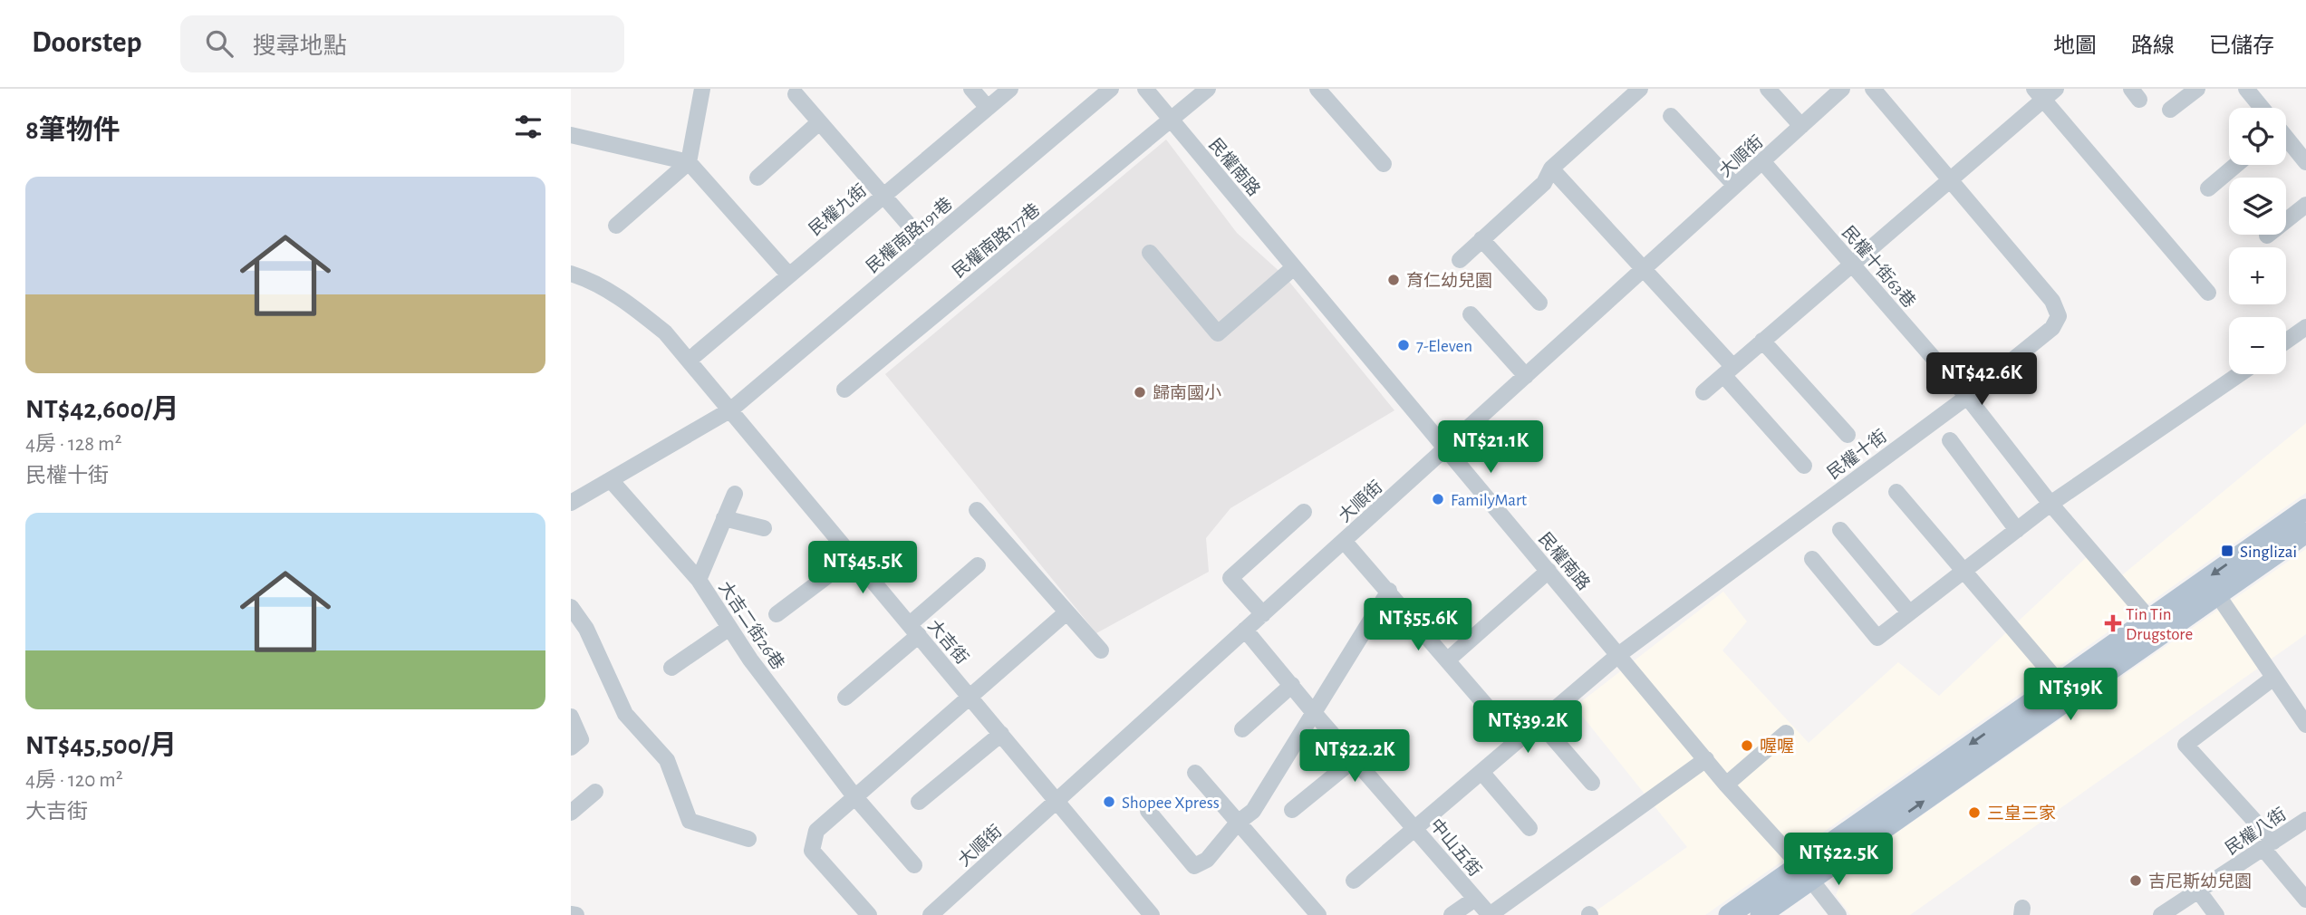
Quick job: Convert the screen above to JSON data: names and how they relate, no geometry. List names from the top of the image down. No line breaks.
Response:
{"streets":{"street":["大順街","民權南路","民權九街","民權南路191巷","民權南路177巷","民權十街63巷","民權十街","大吉二街26巷","大吉街","民權八街","中山五街"]},"crossings":[["大順街","民權南路"],["大順街","民權十街63巷"],["大順街","大吉街"],["大順街","中山五街"],["民權南路","民權南路177巷"],["民權南路","民權十街"],["民權九街","大吉街"],["民權南路191巷","大吉二街26巷"],["民權南路191巷","大吉街"],["民權十街63巷","民權十街"],["民權十街","中山五街"]],"places":{"other":["育仁幼兒園","7-Eleven","歸南國小","FamilyMart","喔喔","Shopee Xpress","三皇三家","吉尼斯幼兒園"],"transit":["Singlizai"],"health":["Tin Tin Drugstore"]},"page":{"header":"Doorstep","search":"搜尋地點","nav":["地圖","路線","已儲存"],"heading":"8筆物件","map_buttons":["+","−"],"list":[{"name":"NT$42,600/月","note":"4房 · 128 m² · 民權十街"},{"name":"NT$45,500/月","note":"4房 · 120 m² · 大吉街"}],"price":["NT$42.6K","NT$21.1K","NT$45.5K","NT$55.6K","NT$19K","NT$39.2K","NT$22.2K","NT$22.5K"]}}
